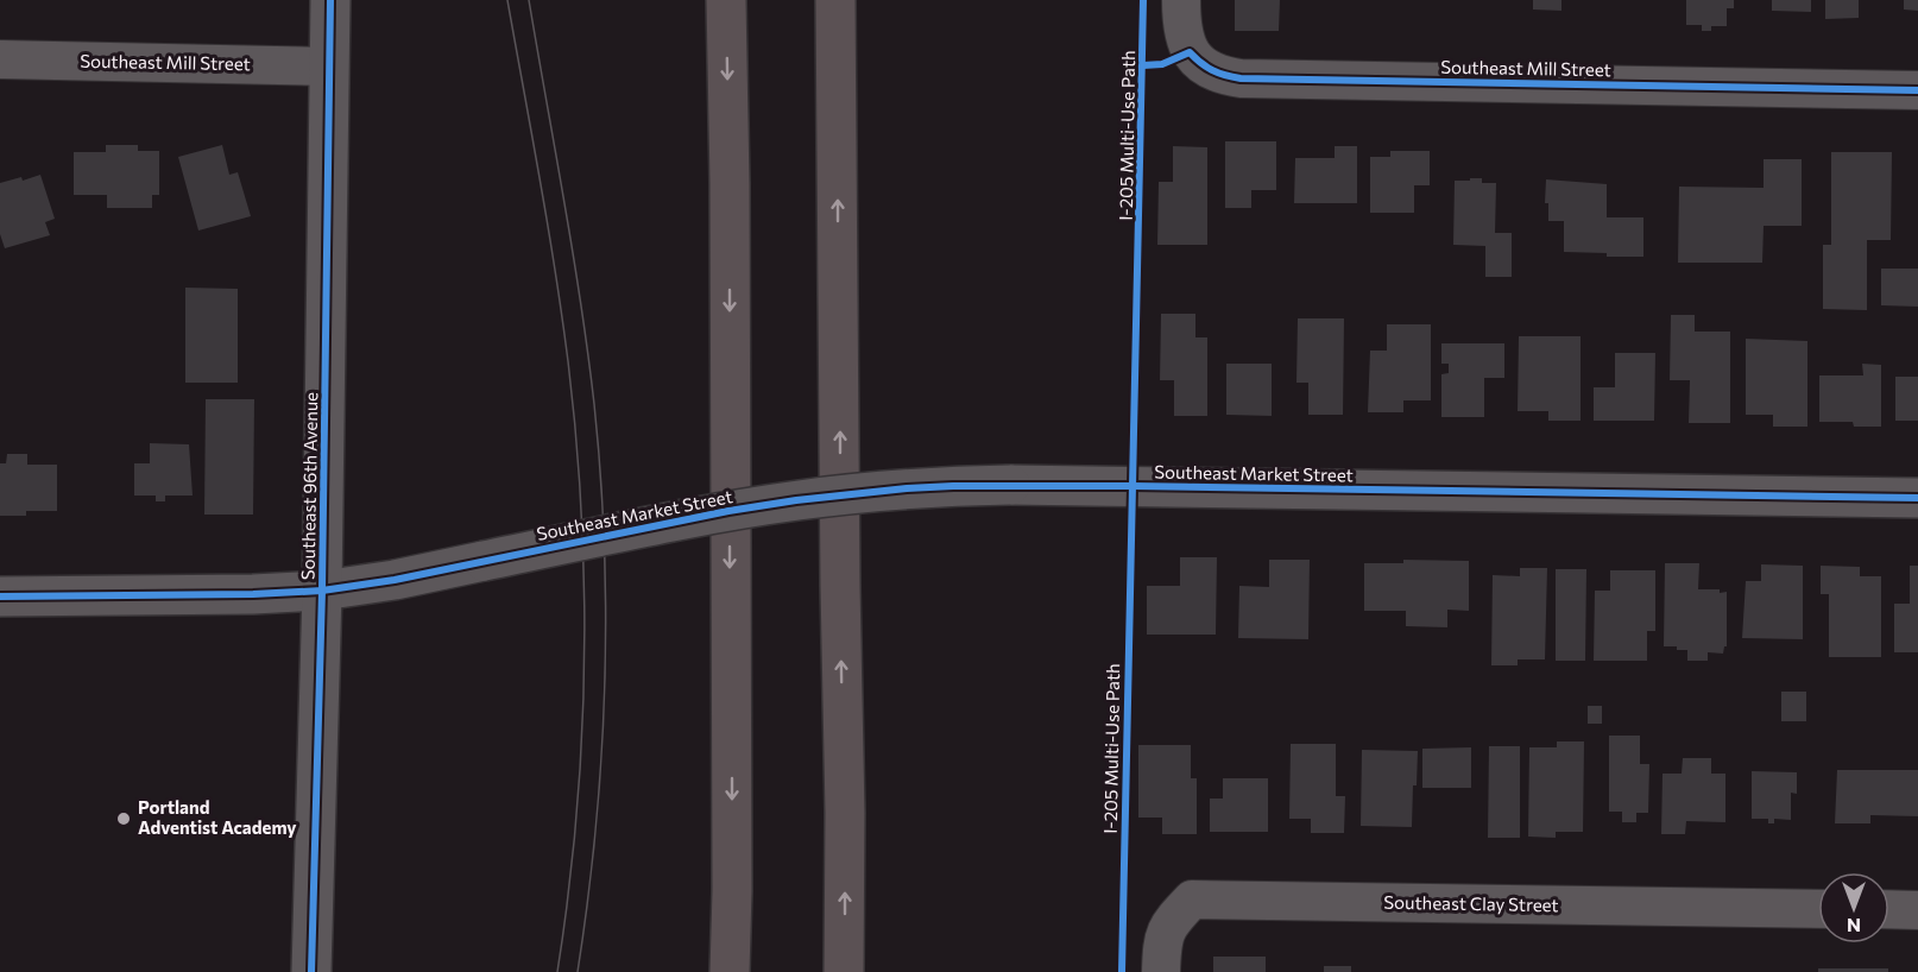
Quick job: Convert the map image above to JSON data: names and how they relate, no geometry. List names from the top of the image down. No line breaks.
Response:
{"streets":{"street":["Southeast Mill Street","Southeast Market Street","Southeast 96th Avenue","Southeast Clay Street"],"cycle path":["I-205 Multi-Use Path"]},"crossings":[["Southeast Mill Street","Southeast 96th Avenue"],["Southeast Market Street","Southeast 96th Avenue"]],"places":["Portland Adventist Academy"],"north":"bottom"}
